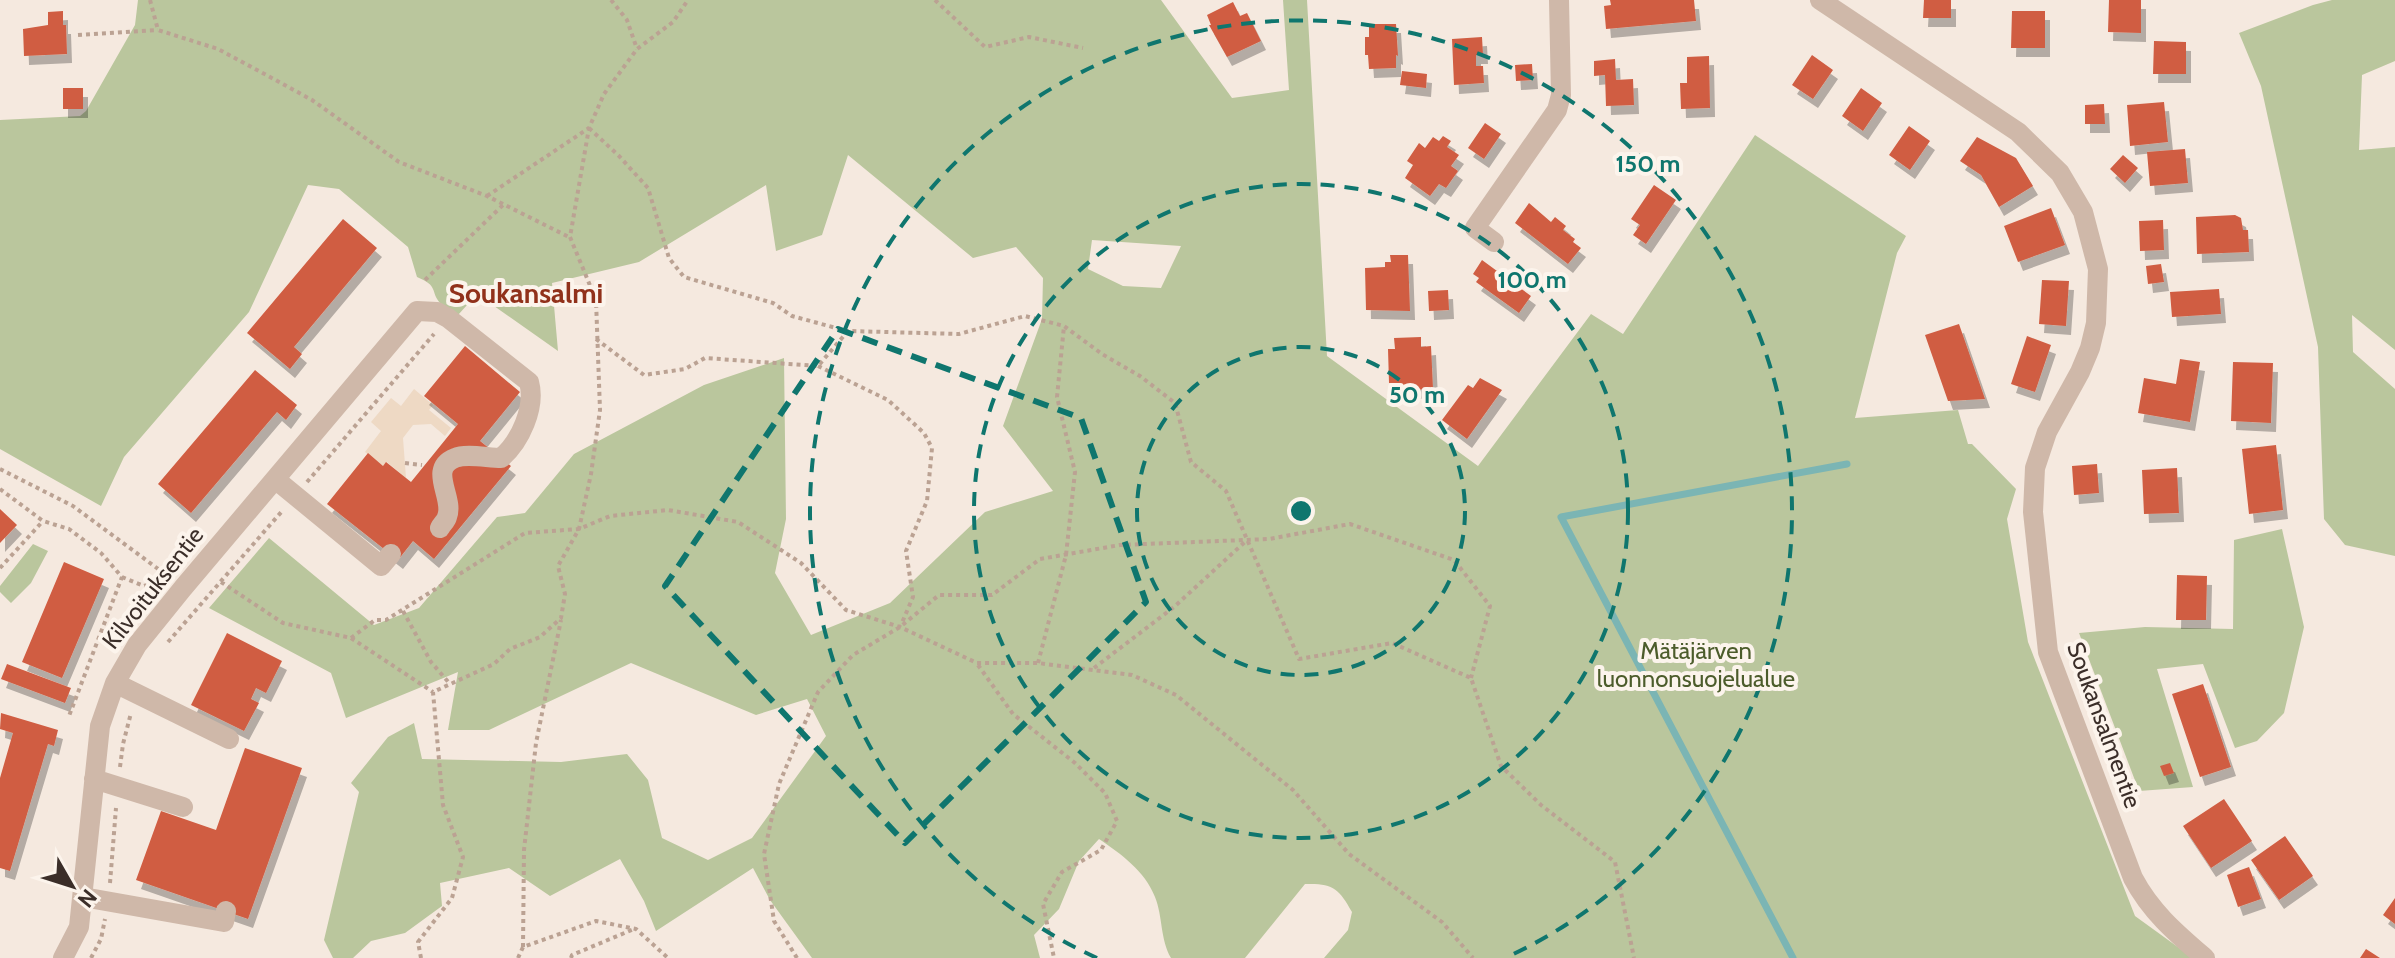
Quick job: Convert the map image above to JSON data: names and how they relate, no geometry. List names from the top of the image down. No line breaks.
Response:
{"streets":{"street":["Kilvoituksentie","Soukansalmentie"]},"districts":["Soukansalmi"],"parks":["Mätäjärven luonnonsuojelualue"],"north":"bottom right","rings":["150 m","100 m","50 m"]}
